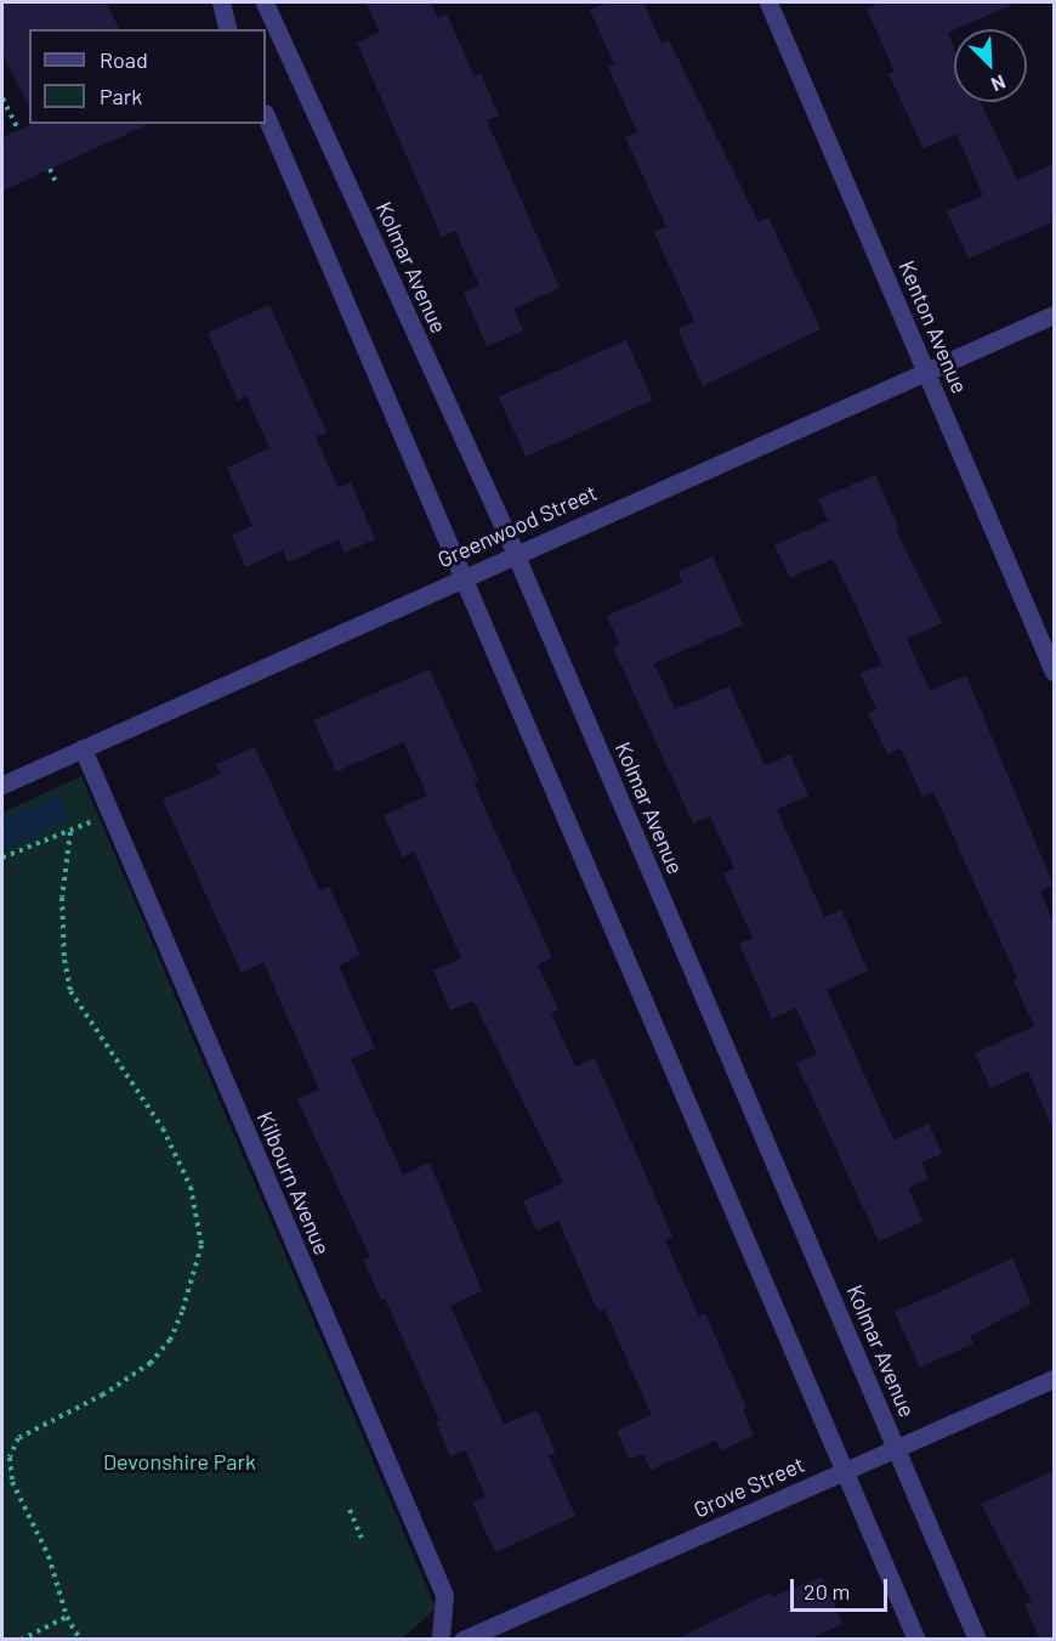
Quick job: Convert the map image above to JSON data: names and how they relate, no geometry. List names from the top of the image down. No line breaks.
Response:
{"streets":{"street":["Kolmar Avenue","Kenton Avenue","Greenwood Street","Kilbourn Avenue","Grove Street"]},"crossings":[["Kolmar Avenue","Greenwood Street"],["Kolmar Avenue","Grove Street"],["Kenton Avenue","Greenwood Street"],["Greenwood Street","Kilbourn Avenue"]],"parks":["Devonshire Park"],"legend":["Road","Park"],"scale_bar":"20 m","north":"bottom right"}
